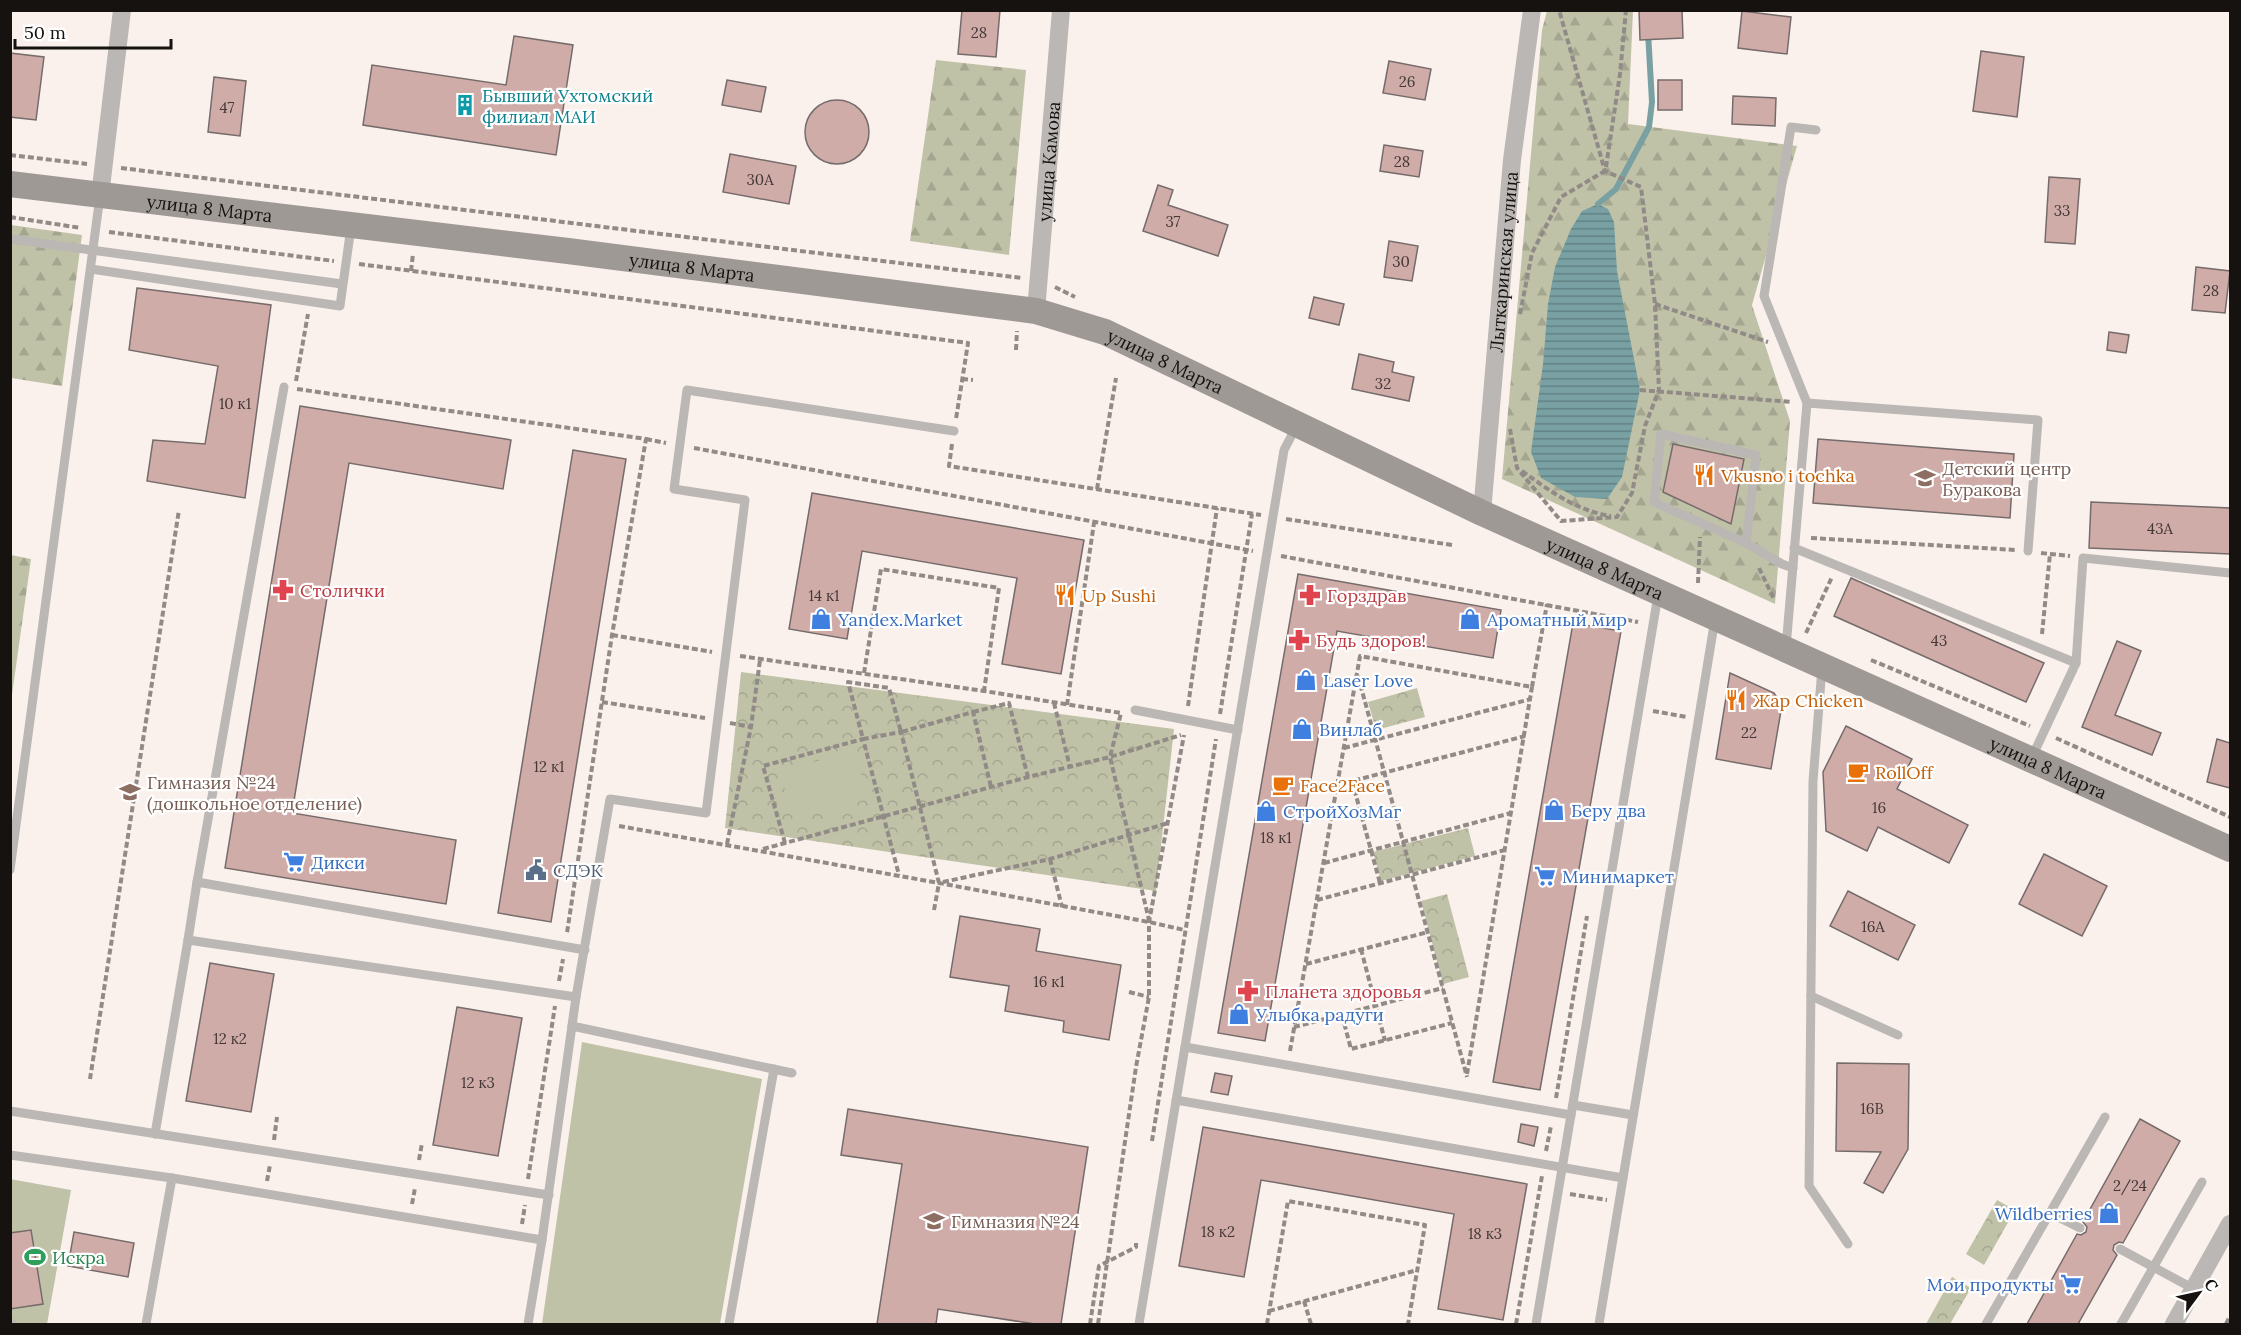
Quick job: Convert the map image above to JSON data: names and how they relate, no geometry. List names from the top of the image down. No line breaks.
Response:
{"streets":{"street":["улица Камова","улица 8 Марта","Лыткаринская улица"]},"crossings":[["улица Камова","улица 8 Марта"],["улица 8 Марта","Лыткаринская улица"]],"places":{"building":["Бывший Ухтомский филиал МАИ"],"restaurant":["Vkusno i tochka","Up Sushi","Жар Chicken"],"school or university":["Детский центр Буракова","Гимназия №24 (дошкольное отделение)","Гимназия №24"],"pharmacy":["Столички","Горздрав","Будь здоров!","Планета здоровья"],"shop":["Yandex.Market","Ароматный мир","Laser Love","Винлаб","Беру два","СтройХозМаг","Улыбка радуги","Wildberries"],"cafe":["RollOff","Face2Face"],"supermarket":["Дикси","Минимаркет","Мои продукты"],"public building":["СДЭК"],"sports":["Искра"]},"house_numbers":["28","26","47","28","30А","33","37","30","28","32","10 к1","43А","14 к1","43","22","12 к1","16","18 к1","16А","16 к1","12 к2","12 к3","16В","2/24","18 к2","18 к3"],"scale_bar":"50 m","north":"top right"}
